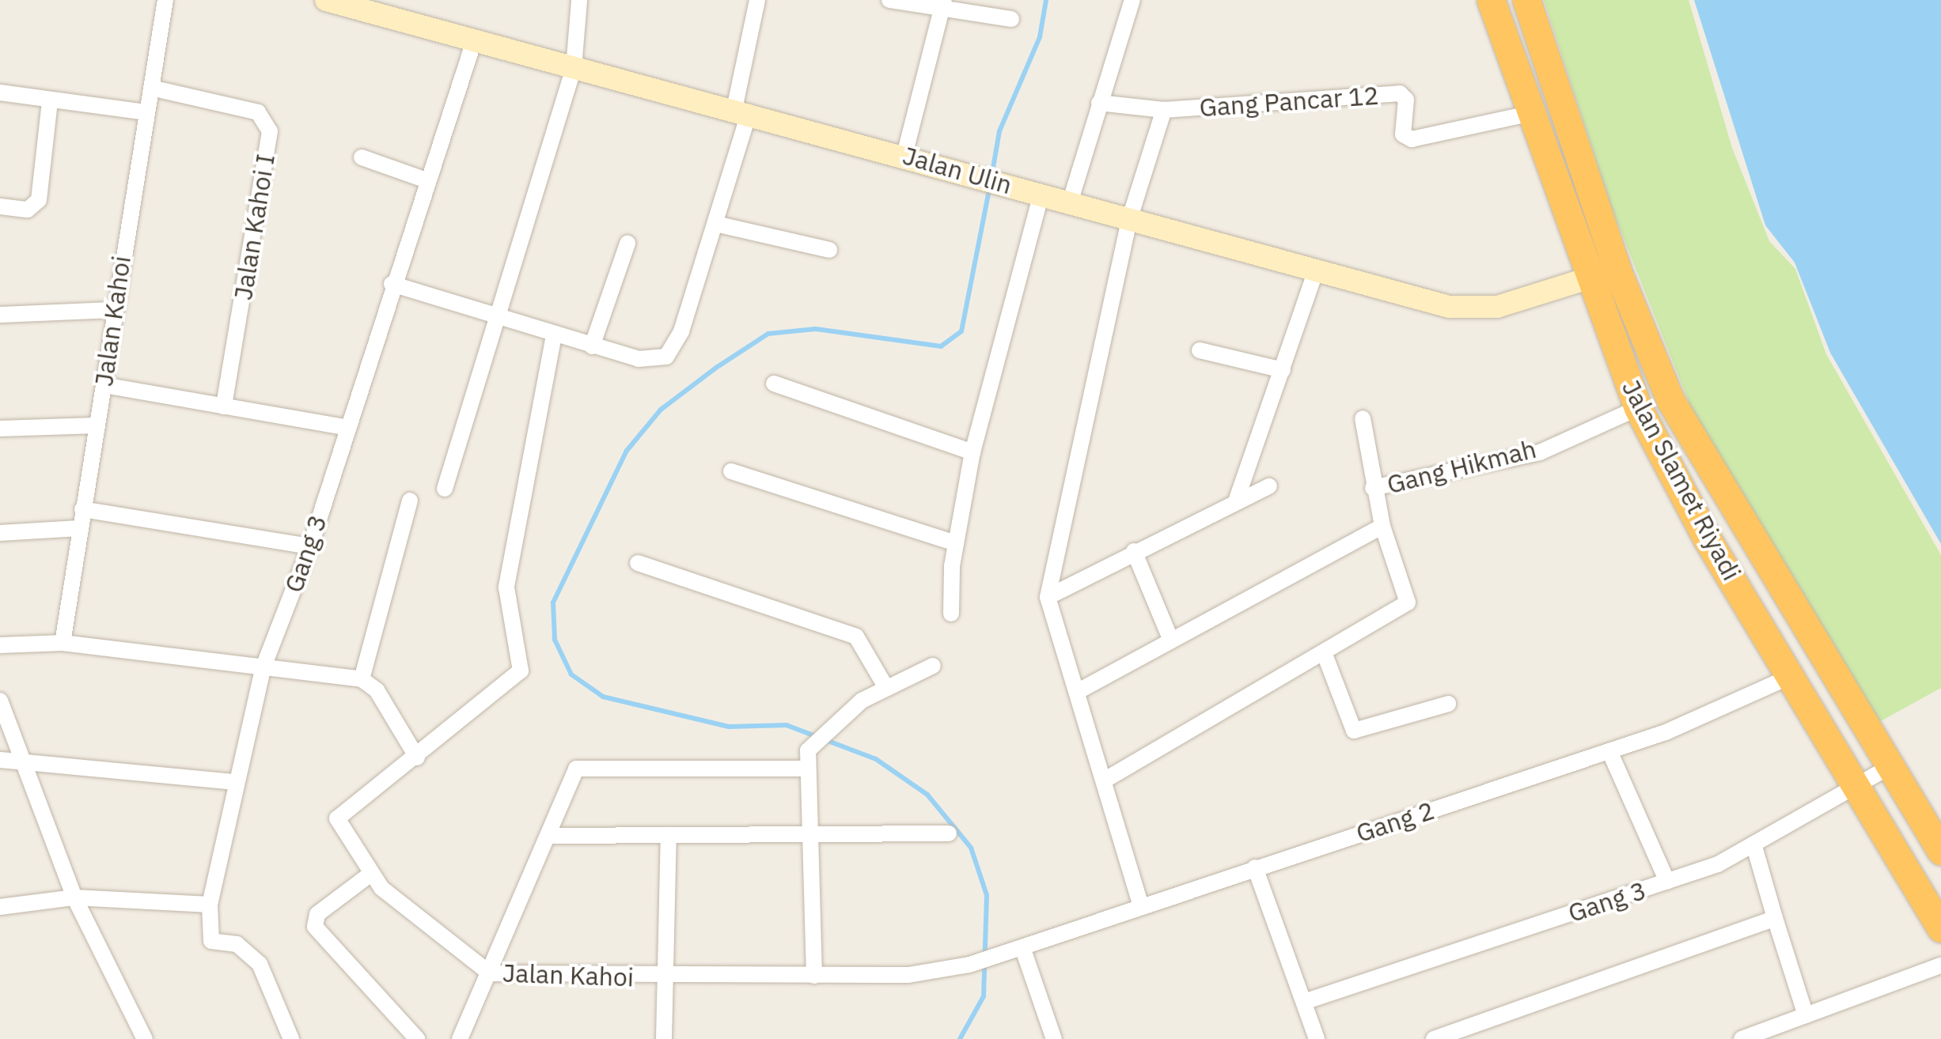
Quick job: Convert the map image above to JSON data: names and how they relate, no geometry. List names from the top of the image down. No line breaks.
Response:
{"streets":{"highway":["Jalan Slamet Riyadi"],"street":["Gang Pancar 12","Jalan Ulin","Jalan Kahoi I","Jalan Kahoi","Gang Hikmah","Gang 3","Gang 2"]},"crossings":[["Gang Pancar 12","Jalan Slamet Riyadi"],["Jalan Ulin","Jalan Slamet Riyadi"],["Jalan Ulin","Gang 3"],["Jalan Kahoi I","Jalan Kahoi"],["Jalan Kahoi","Gang 2"],["Gang Hikmah","Jalan Slamet Riyadi"],["Jalan Slamet Riyadi","Gang 3"],["Jalan Slamet Riyadi","Gang 2"]]}
